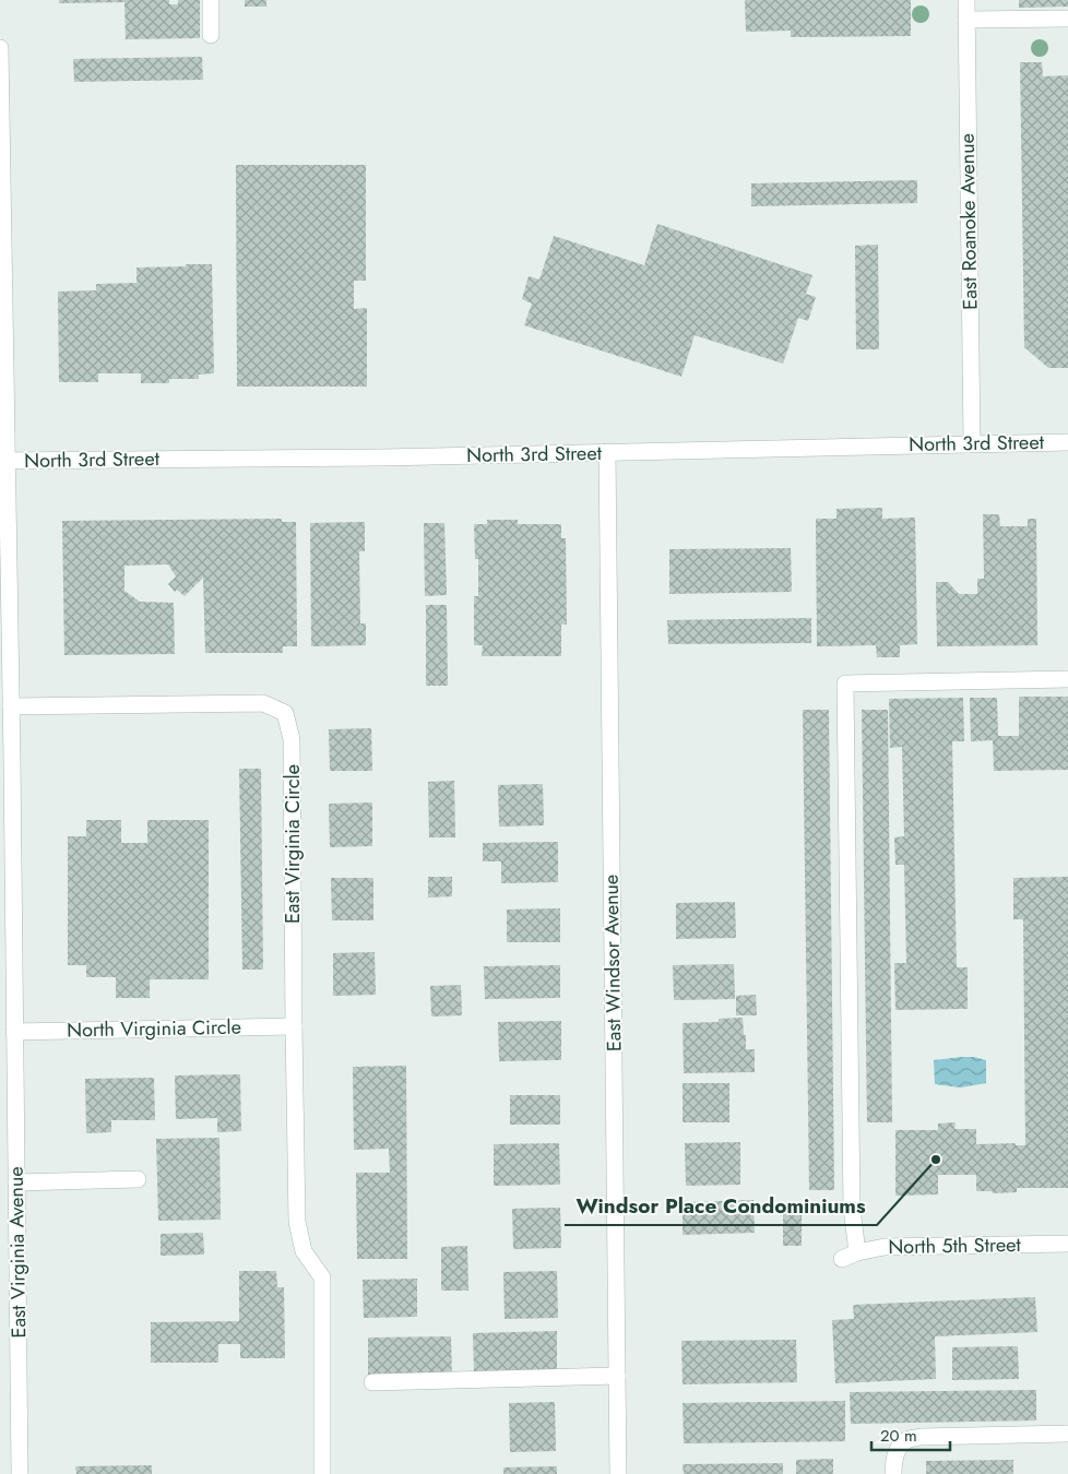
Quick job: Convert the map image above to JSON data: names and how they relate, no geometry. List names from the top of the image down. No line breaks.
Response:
{"streets":{"street":["East Roanoke Avenue","North 3rd Street","East Virginia Circle","East Windsor Avenue","North Virginia Circle","North 5th Street","East Virginia Avenue"]},"crossings":[["East Roanoke Avenue","North 3rd Street"],["North 3rd Street","East Windsor Avenue"],["North 3rd Street","East Virginia Avenue"],["East Virginia Circle","North Virginia Circle"],["East Virginia Circle","East Virginia Avenue"],["North Virginia Circle","East Virginia Avenue"]],"places":["Windsor Place Condominiums"],"scale_bar":"20 m"}
